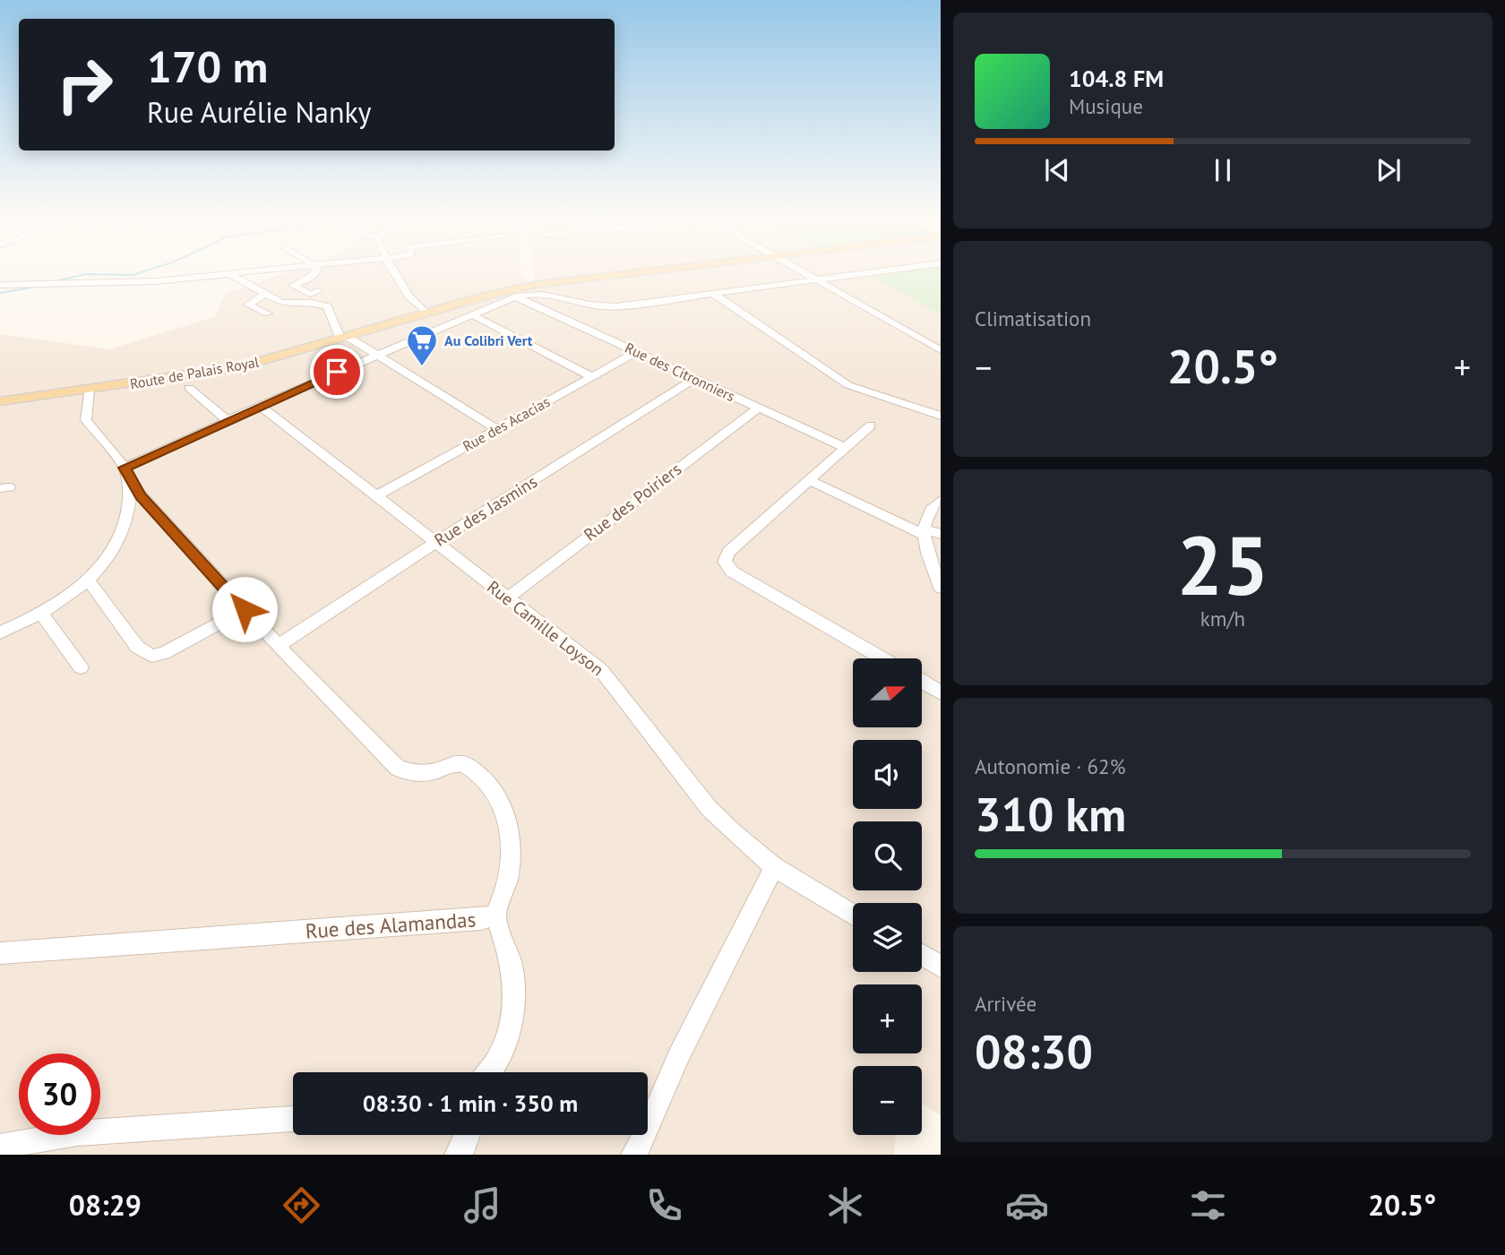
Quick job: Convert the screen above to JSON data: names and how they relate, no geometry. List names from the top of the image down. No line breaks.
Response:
{"streets":{"main road":["Route de Palais Royal"],"street":["Rue des Citronniers","Rue des Acacias","Rue des Poiriers","Rue des Jasmins","Rue Camille Loyson","Rue des Alamandas"]},"crossings":[["Rue des Citronniers","Rue des Acacias"],["Rue des Citronniers","Rue des Poiriers"],["Rue des Citronniers","Rue des Jasmins"],["Route de Palais Royal","Rue des Alamandas"],["Rue des Acacias","Rue Camille Loyson"],["Rue des Poiriers","Rue Camille Loyson"],["Rue des Jasmins","Rue Camille Loyson"],["Rue des Jasmins","Rue des Alamandas"]],"places":{"supermarket":["Au Colibri Vert"]},"north":"right","page":{"turn":["170 m","Rue Aurélie Nanky"],"song":["104.8 FM","Musique"],"tile":["Climatisation",["25","km/h"],["Autonomie · 62%","310 km"],["Arrivée","08:30"]],"heat":["−","20.5°","+"],"map_buttons":["+","−"],"limit":"30","trip":"08:30 · 1 min · 350 m","tabs":["08:29","20.5°"]}}
